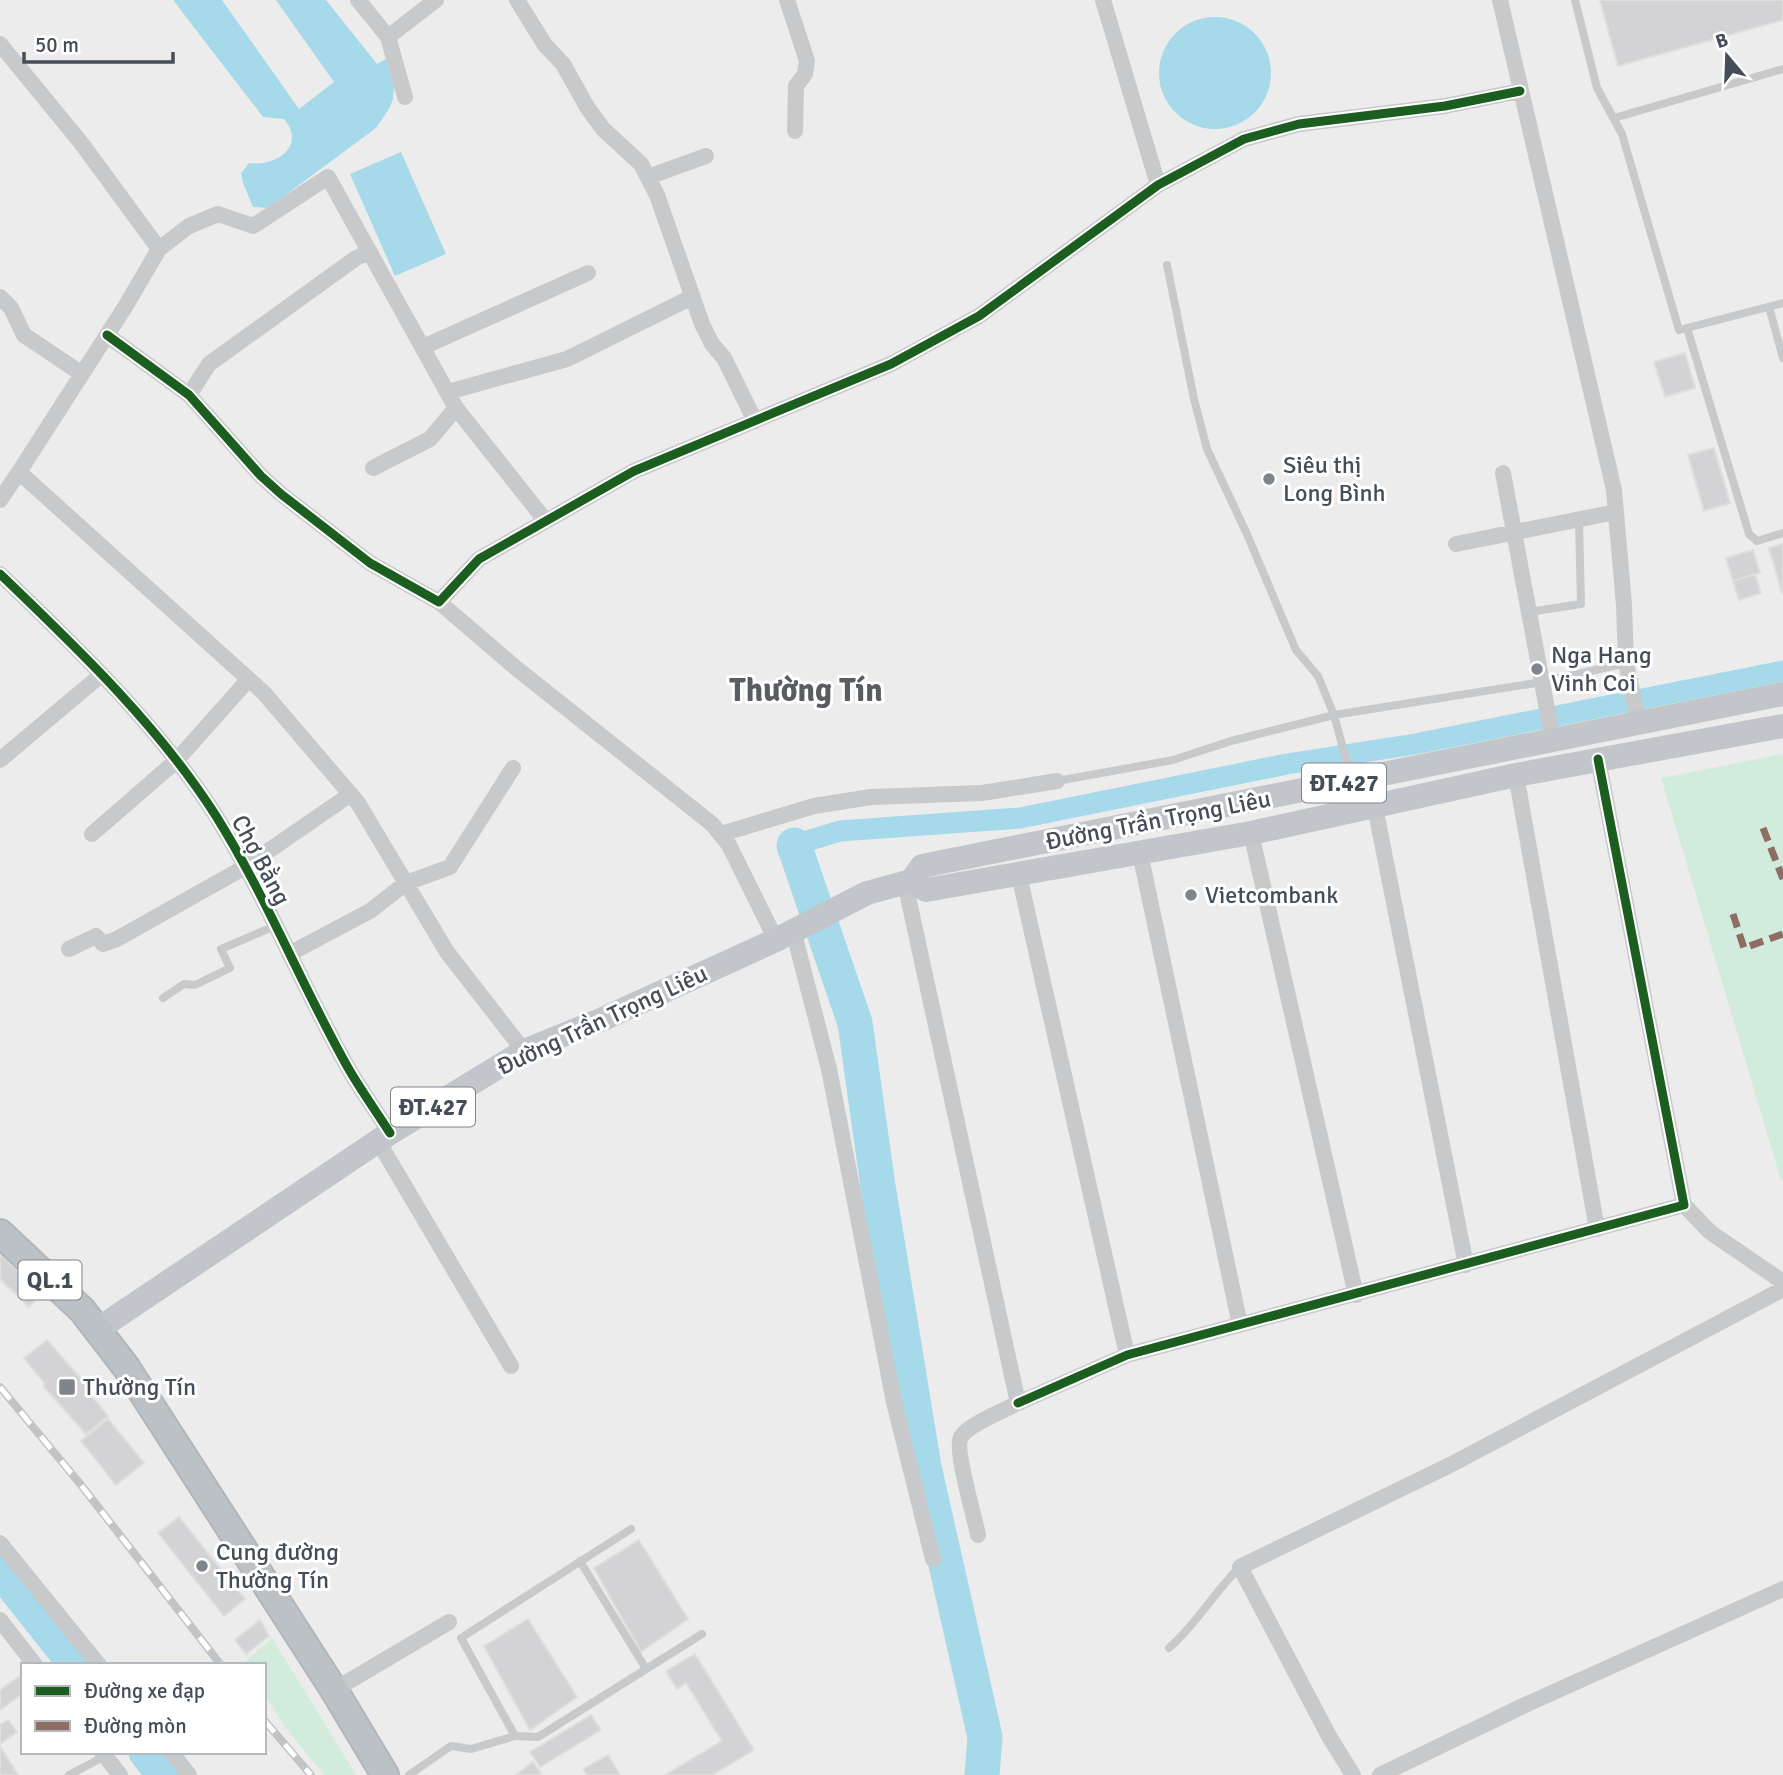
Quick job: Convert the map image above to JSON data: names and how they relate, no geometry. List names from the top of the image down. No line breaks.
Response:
{"streets":{"highway":["QL.1"],"main road":["ĐT.427","Đường Trần Trọng Liêu"],"street":["Chợ Bằng"]},"crossings":[["Đường Trần Trọng Liêu","Chợ Bằng"],["Đường Trần Trọng Liêu","QL.1"]],"districts":["Thường Tín"],"places":{"other":["Siêu thị Long Bình","Nga Hang Vinh Coi","Vietcombank","Cung đường Thường Tín"],"transit":["Thường Tín"]},"legend":["Đường xe đạp","Đường mòn"],"scale_bar":"50 m","north":"top"}
